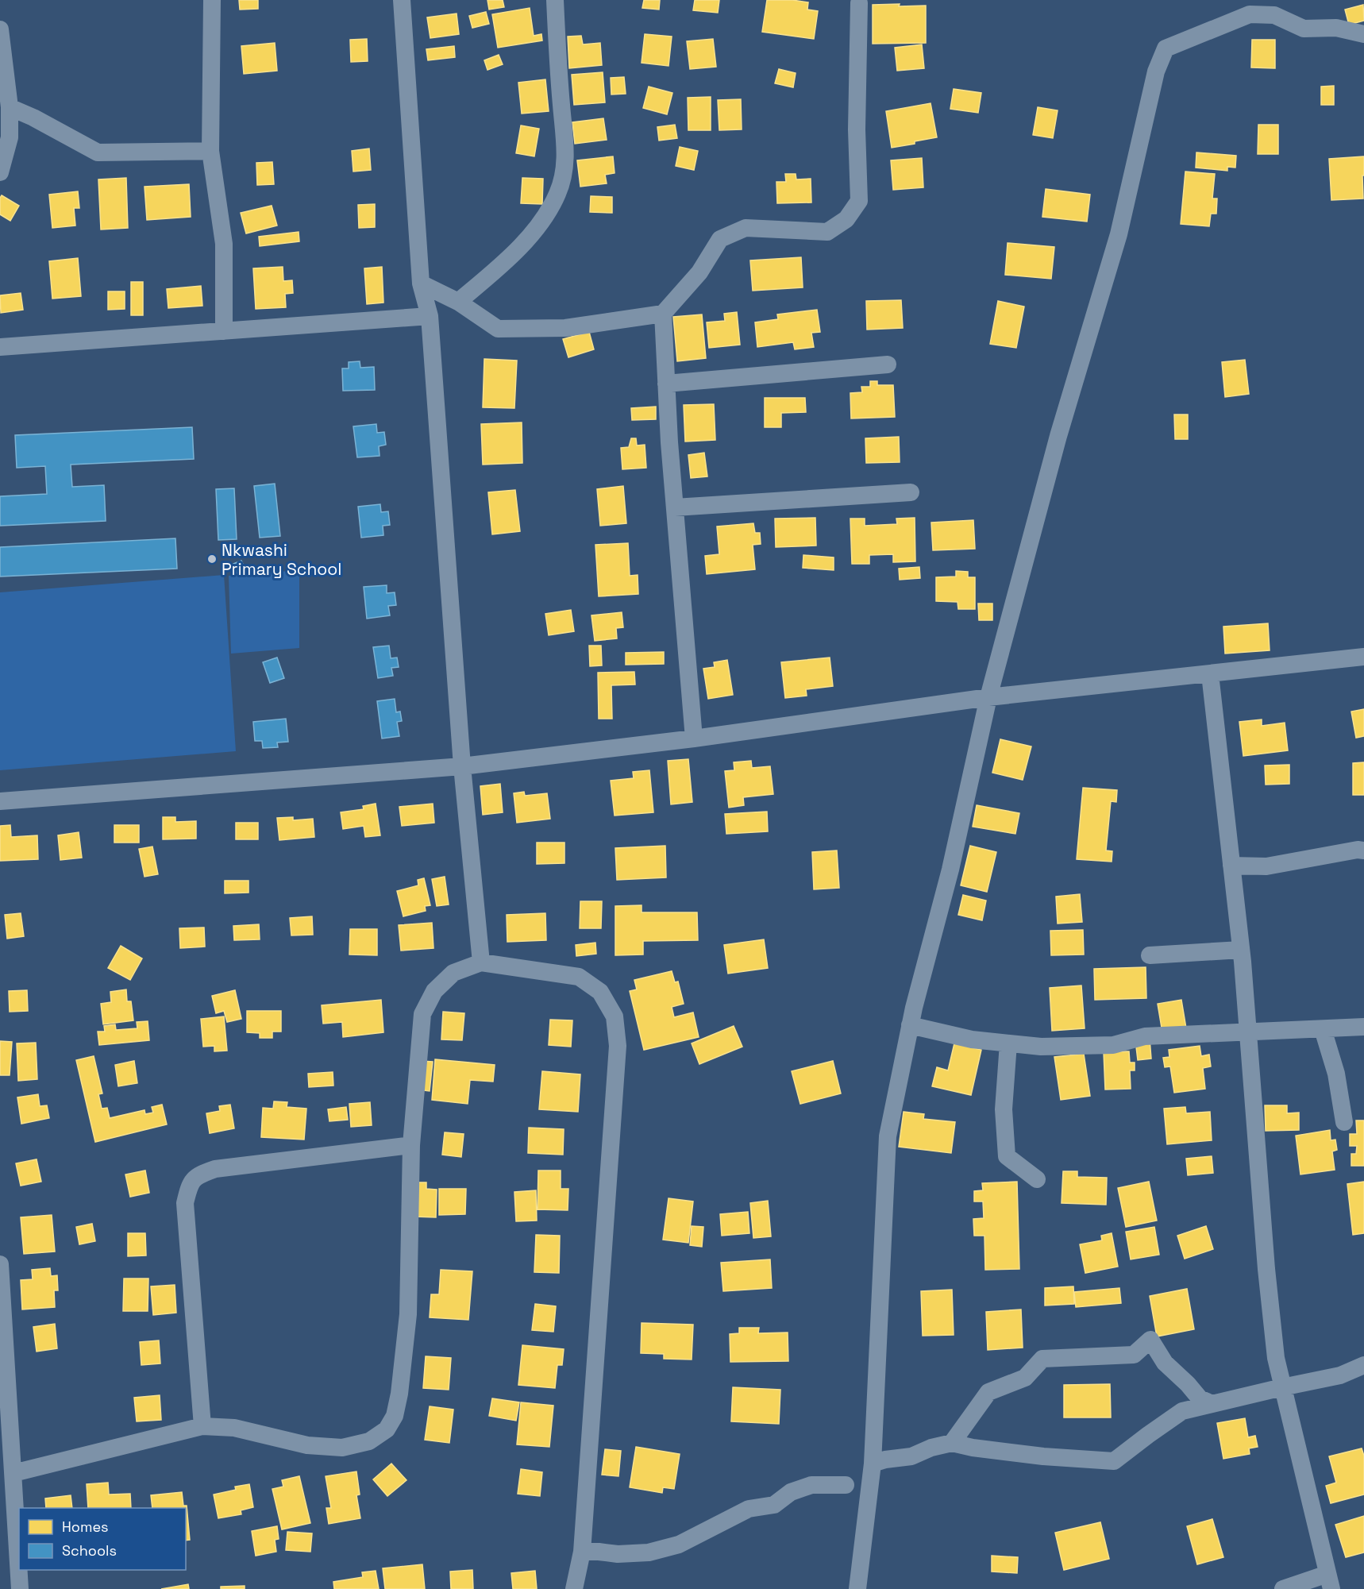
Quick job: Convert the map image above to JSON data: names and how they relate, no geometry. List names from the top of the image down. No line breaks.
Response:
{"places":["Nkwashi Primary School"],"legend":["Homes","Schools"]}
